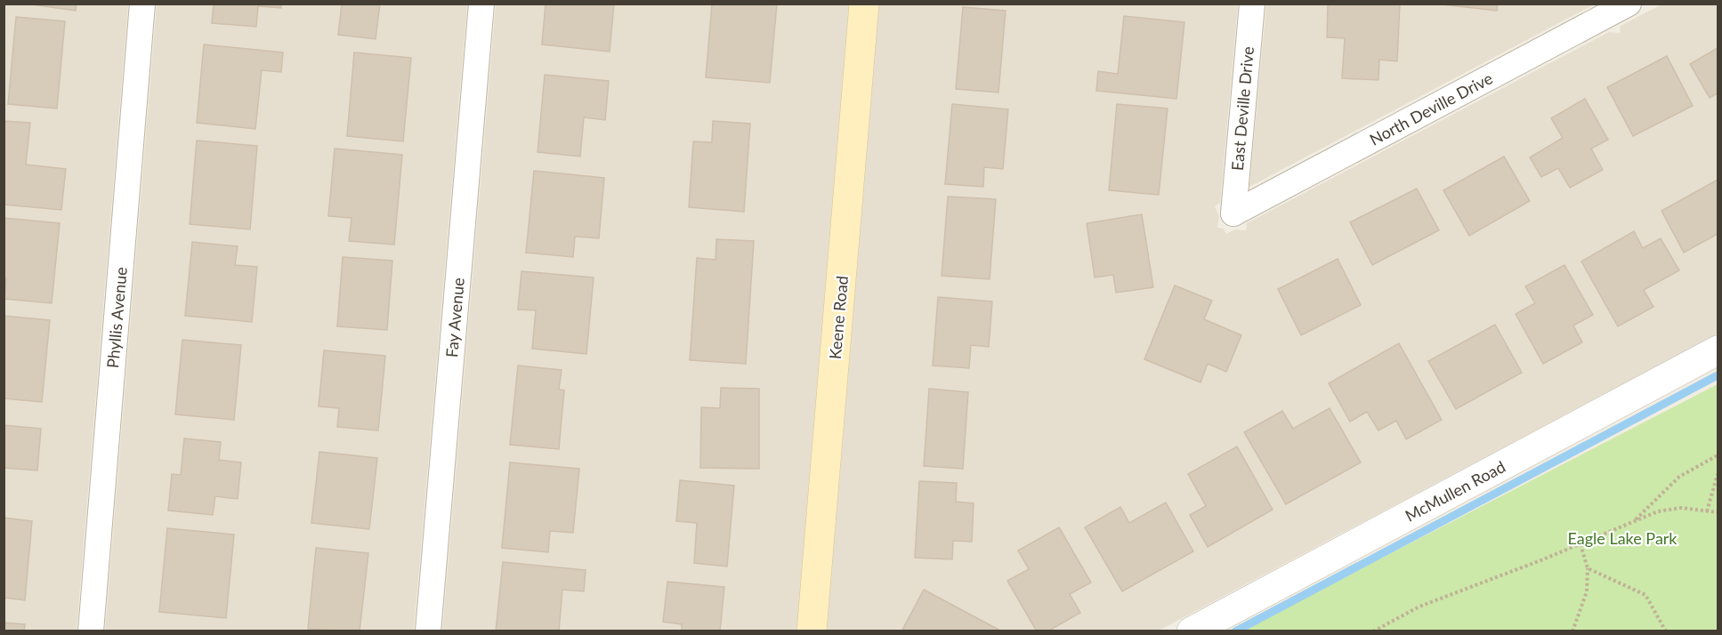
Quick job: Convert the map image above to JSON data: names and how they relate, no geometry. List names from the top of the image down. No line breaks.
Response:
{"streets":{"main road":["Keene Road"],"street":["East Deville Drive","North Deville Drive","Phyllis Avenue","Fay Avenue","McMullen Road"]},"crossings":[["East Deville Drive","North Deville Drive"]],"parks":["Eagle Lake Park"]}
